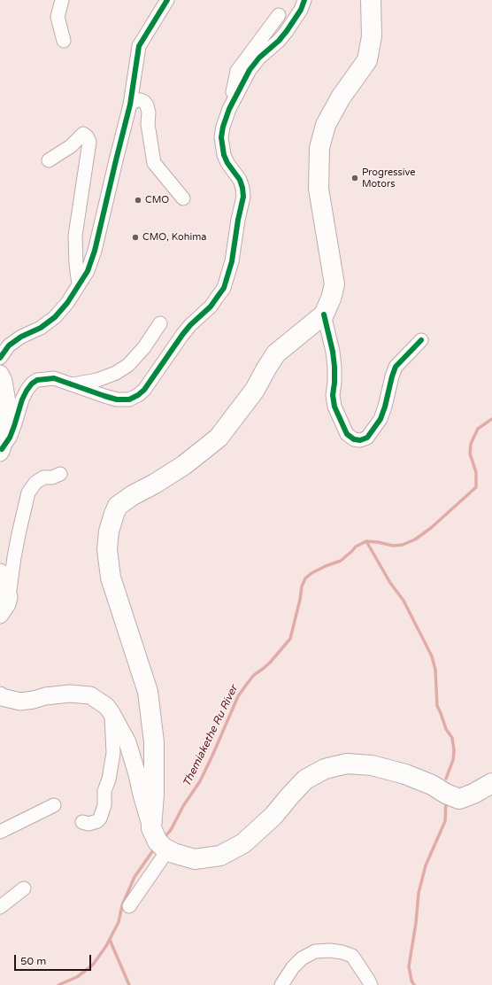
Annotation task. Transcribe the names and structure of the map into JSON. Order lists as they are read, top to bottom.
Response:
{
  "water": ["Themiakethe Ru River"],
  "places": ["Progressive Motors", "CMO", "CMO, Kohima"],
  "scale_bar": "50 m"
}
